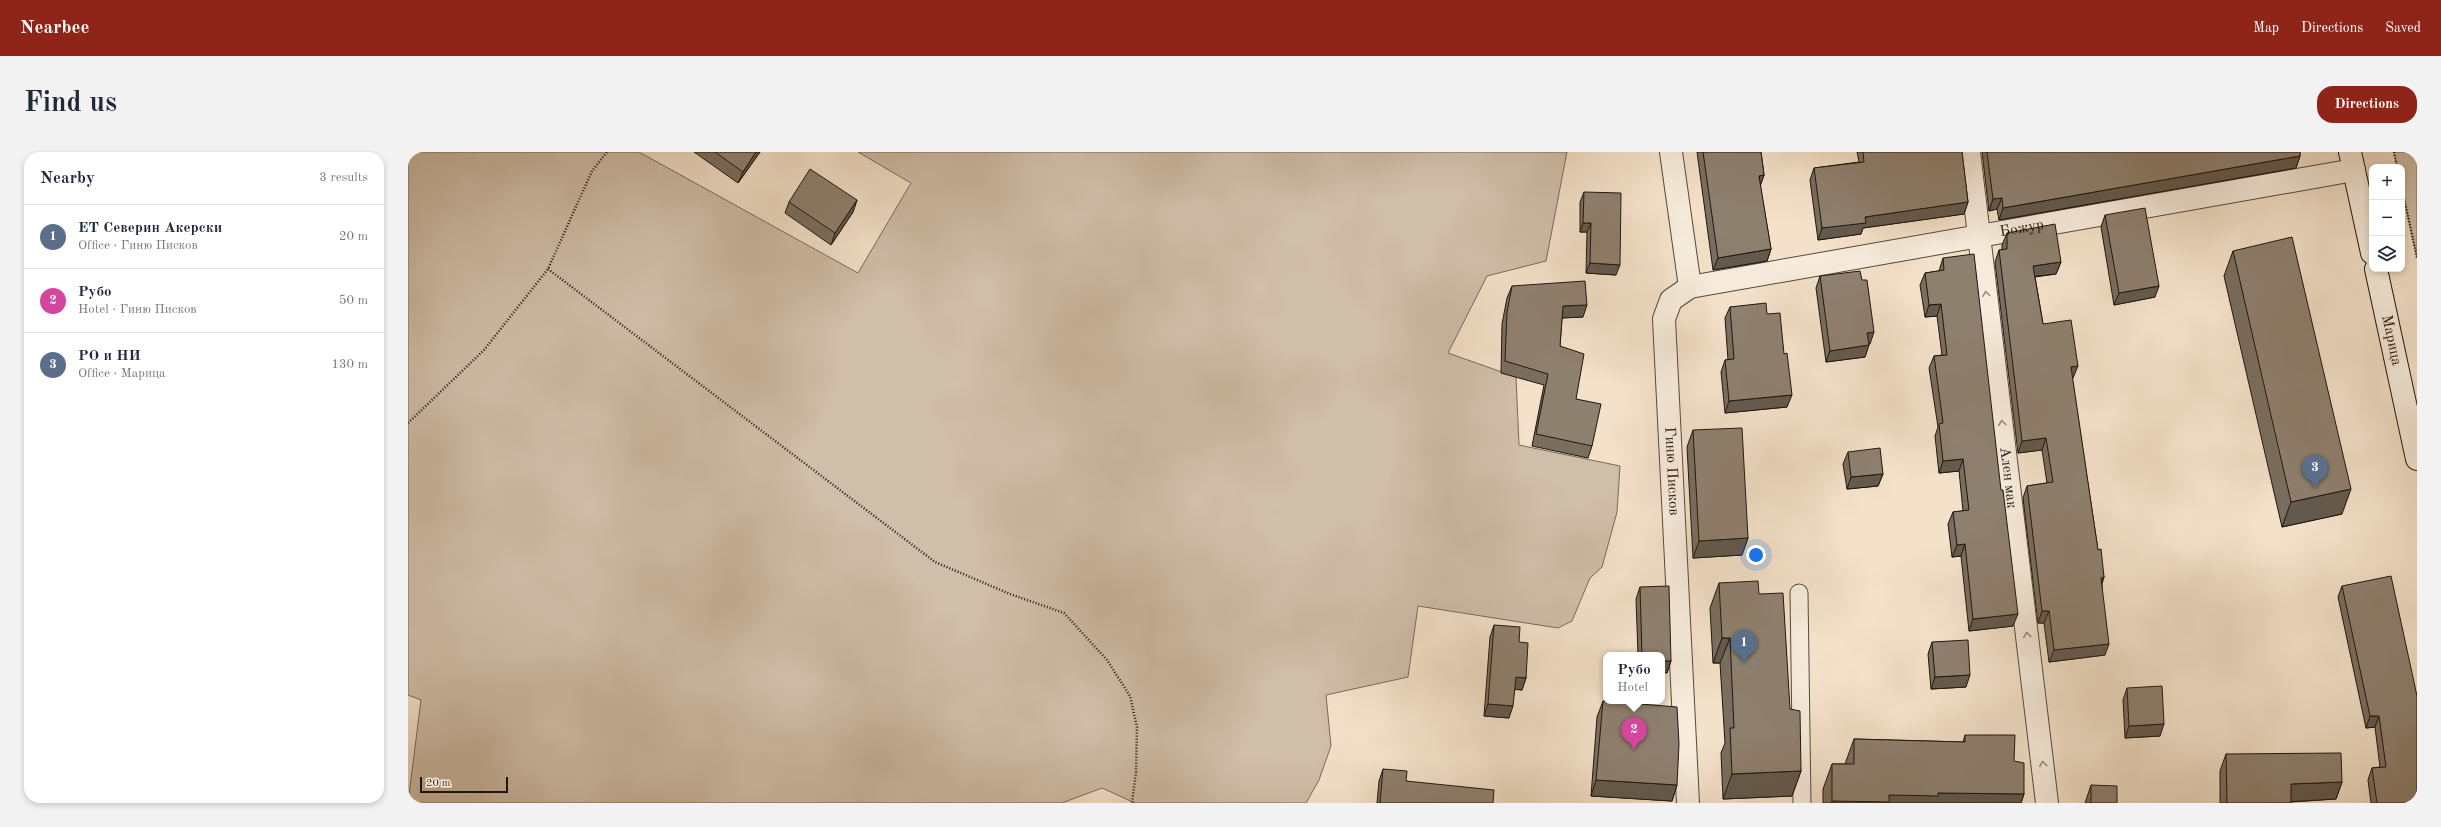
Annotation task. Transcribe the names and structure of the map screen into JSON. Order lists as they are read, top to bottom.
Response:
{
  "streets": {
    "street": [
      "Божур",
      "Марица",
      "Гиню Писков",
      "Ален мак"
    ]
  },
  "crossings": [
    ["Божур", "Гиню Писков"],
    ["Божур", "Ален мак"]
  ],
  "one_way": ["Ален мак"],
  "scale_bar": "20 m",
  "page": {
    "header": "Nearbee",
    "nav": ["Map", "Directions", "Saved"],
    "buttons": "Directions",
    "title": "Find us",
    "heading": ["Nearby", "3 results"],
    "map_buttons": ["+", "−"],
    "list": [
      {
        "mark": "1",
        "name": "ЕТ Северин Акерски",
        "note": "Office · Гиню Писков",
        "value": "20 m"
      },
      {
        "mark": "2",
        "name": "Рубо",
        "note": "Hotel · Гиню Писков",
        "value": "50 m"
      },
      {
        "mark": "3",
        "name": "РО и НИ",
        "note": "Office · Марица",
        "value": "130 m"
      }
    ],
    "pins": ["3", "1", "2"],
    "popup": ["Рубо", "Hotel"],
    "scale": "20 m"
  }
}
